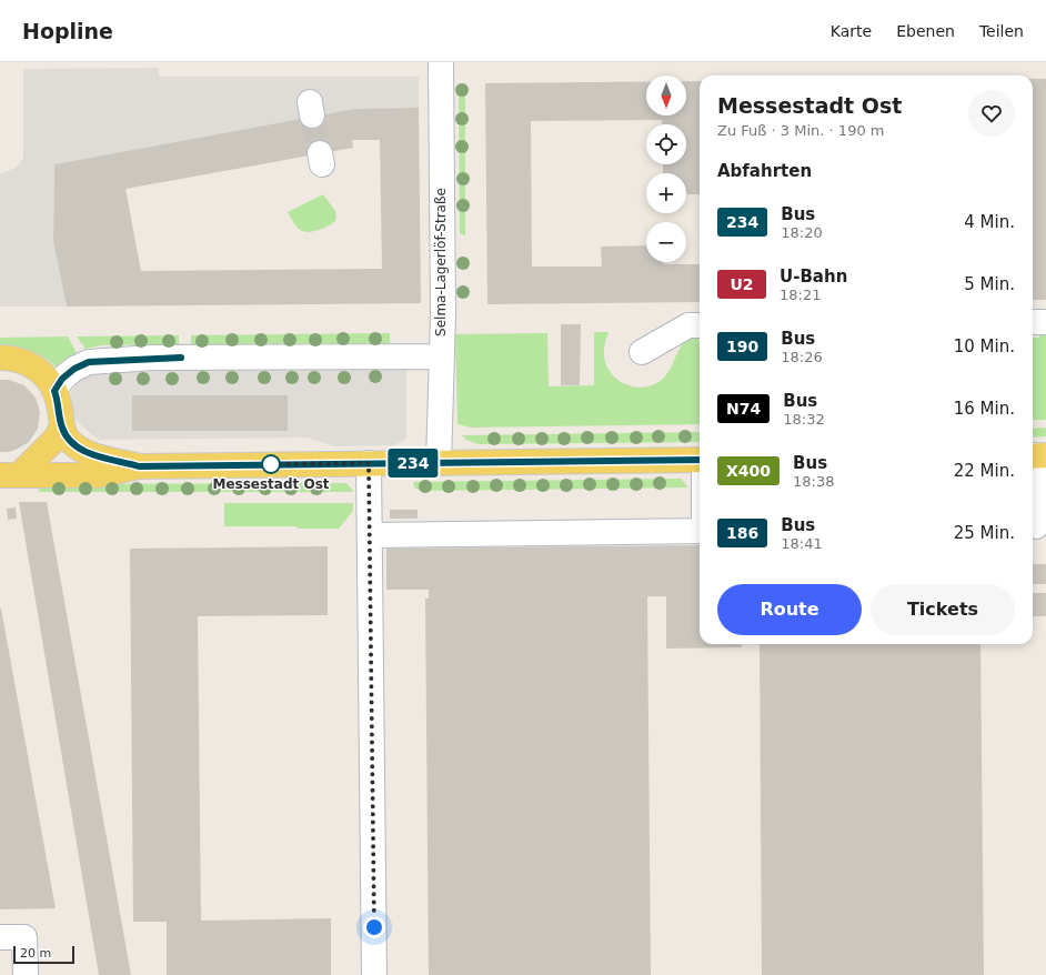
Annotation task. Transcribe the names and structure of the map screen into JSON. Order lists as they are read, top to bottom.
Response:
{
  "streets": {
    "street": ["Selma-Lagerlöf-Straße"]
  },
  "places": ["Messestadt Ost"],
  "lines": ["bus line 234"],
  "scale_bar": "20 m",
  "north": "bottom",
  "page": {
    "header": "Hopline",
    "nav": ["Karte", "Ebenen", "Teilen"],
    "on_map": "234",
    "map_buttons": ["+", "−"],
    "heading": [
      ["Messestadt Ost", "Zu Fuß · 3 Min. · 190 m"],
      "Abfahrten"
    ],
    "list": [
      {
        "mark": "234",
        "name": "Bus",
        "note": "18:20",
        "value": "4 Min."
      },
      {
        "mark": "U2",
        "name": "U-Bahn",
        "note": "18:21",
        "value": "5 Min."
      },
      {
        "mark": "190",
        "name": "Bus",
        "note": "18:26",
        "value": "10 Min."
      },
      {
        "mark": "N74",
        "name": "Bus",
        "note": "18:32",
        "value": "16 Min."
      },
      {
        "mark": "X400",
        "name": "Bus",
        "note": "18:38",
        "value": "22 Min."
      },
      {
        "mark": "186",
        "name": "Bus",
        "note": "18:41",
        "value": "25 Min."
      }
    ],
    "buttons": ["Route", "Tickets"],
    "scale": "20 m"
  }
}
